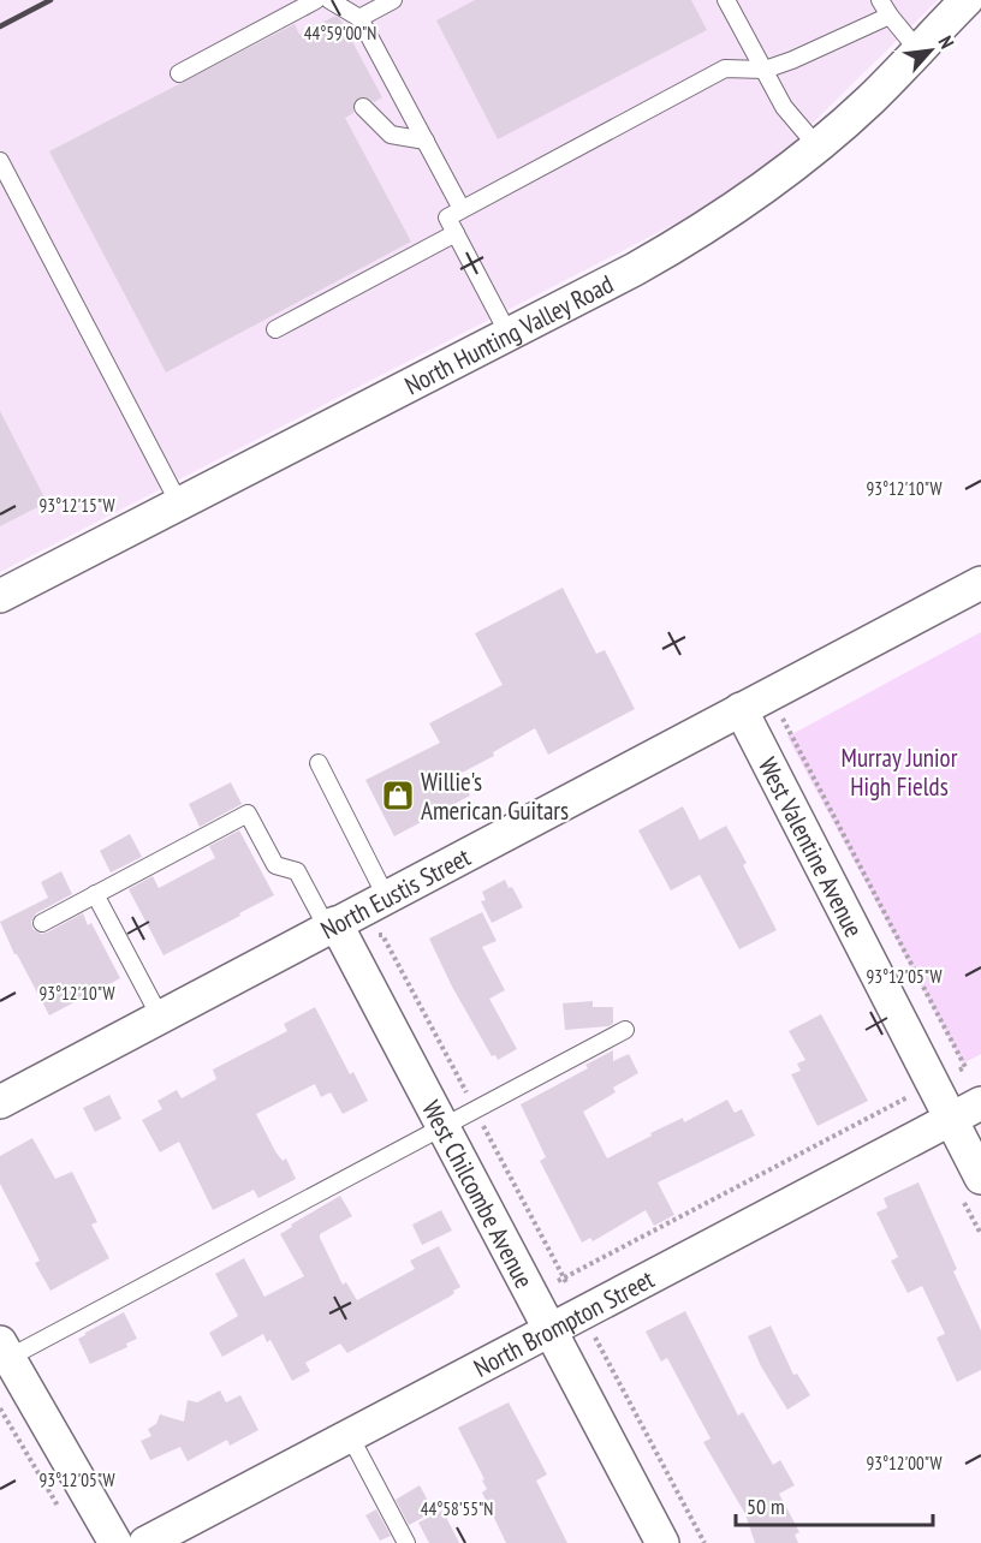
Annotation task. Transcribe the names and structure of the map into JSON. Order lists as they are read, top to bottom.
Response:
{
  "streets": {
    "street": [
      "North Hunting Valley Road",
      "West Valentine Avenue",
      "North Eustis Street",
      "West Chilcombe Avenue",
      "North Brompton Street"
    ]
  },
  "crossings": [
    ["West Valentine Avenue", "North Eustis Street"],
    ["West Valentine Avenue", "North Brompton Street"],
    ["North Eustis Street", "West Chilcombe Avenue"],
    ["West Chilcombe Avenue", "North Brompton Street"]
  ],
  "parks": ["Murray Junior High Fields"],
  "places": {
    "shop": ["Willie's American Guitars"]
  },
  "scale_bar": "50 m",
  "north": "top right",
  "coordinates": [
    "44°59'00\"N",
    "93°12'10\"W",
    "93°12'15\"W",
    "93°12'05\"W",
    "93°12'00\"W",
    "44°58'55\"N"
  ]
}
